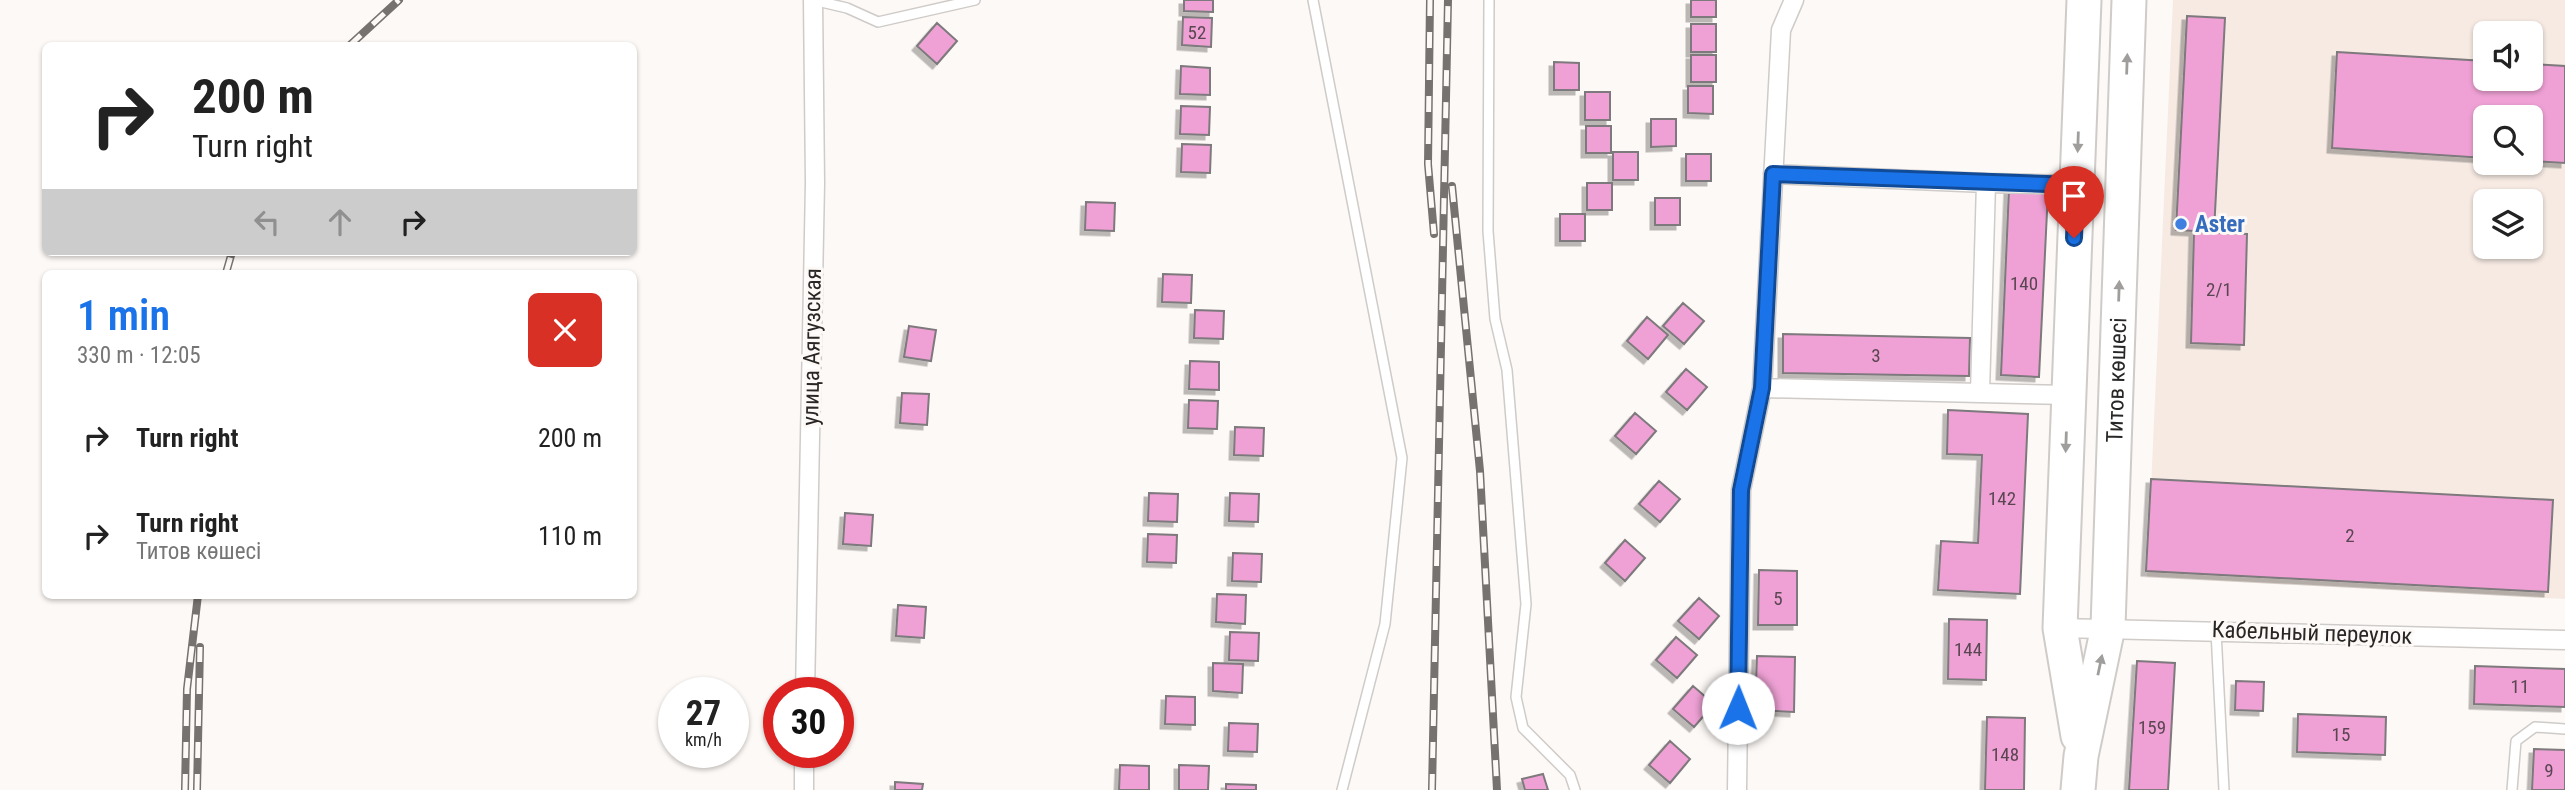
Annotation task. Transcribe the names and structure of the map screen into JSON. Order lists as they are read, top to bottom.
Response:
{
  "streets": {
    "highway": ["Титов көшесі"],
    "street": ["улица Аягузская", "Кабельный переулок"]
  },
  "crossings": [
    ["Титов көшесі", "Кабельный переулок"]
  ],
  "places": ["Aster"],
  "house_numbers": [
    "52",
    "140",
    "2/1",
    "3",
    "142",
    "2",
    "5",
    "144",
    "11",
    "159",
    "15",
    "148",
    "9"
  ],
  "page": {
    "turn": ["200 m", "Turn right"],
    "heading": ["1 min", "330 m · 12:05"],
    "list": [
      {
        "name": "Turn right",
        "value": "200 m"
      },
      {
        "name": "Turn right",
        "note": "Титов көшесі",
        "value": "110 m"
      }
    ],
    "speed": "27 km/h",
    "limit": "30"
  }
}
